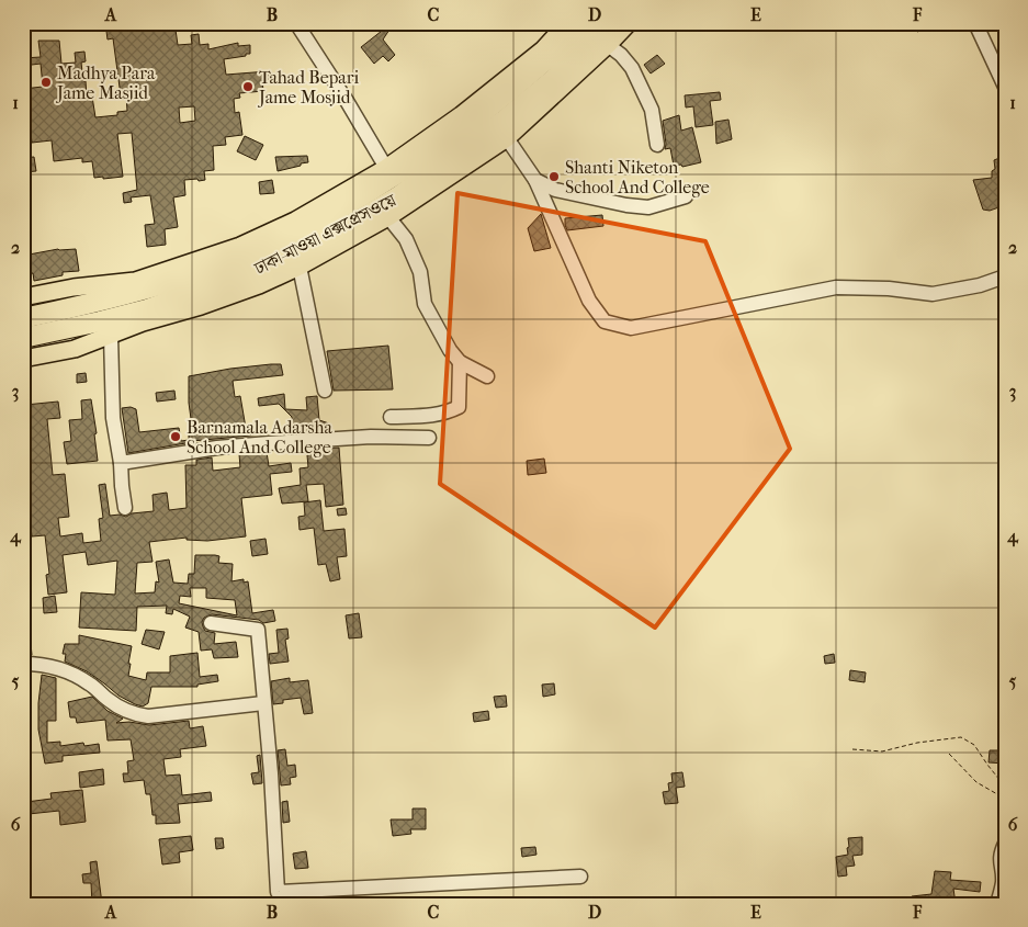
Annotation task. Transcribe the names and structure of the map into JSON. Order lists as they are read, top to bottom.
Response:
{
  "streets": {
    "highway": ["ঢাকা-মাওয়া এক্সপ্রেসওয়ে"]
  },
  "places": [
    "Madhya Para Jame Masjid",
    "Tahad Bepari Jame Mosjid",
    "Shanti Niketon School And College",
    "Barnamala Adarsha School And College"
  ],
  "grid": {
    "columns": [
      "A",
      "B",
      "C",
      "D",
      "E",
      "F"
    ],
    "rows": [
      "1",
      "2",
      "3",
      "4",
      "5",
      "6"
    ]
  }
}
